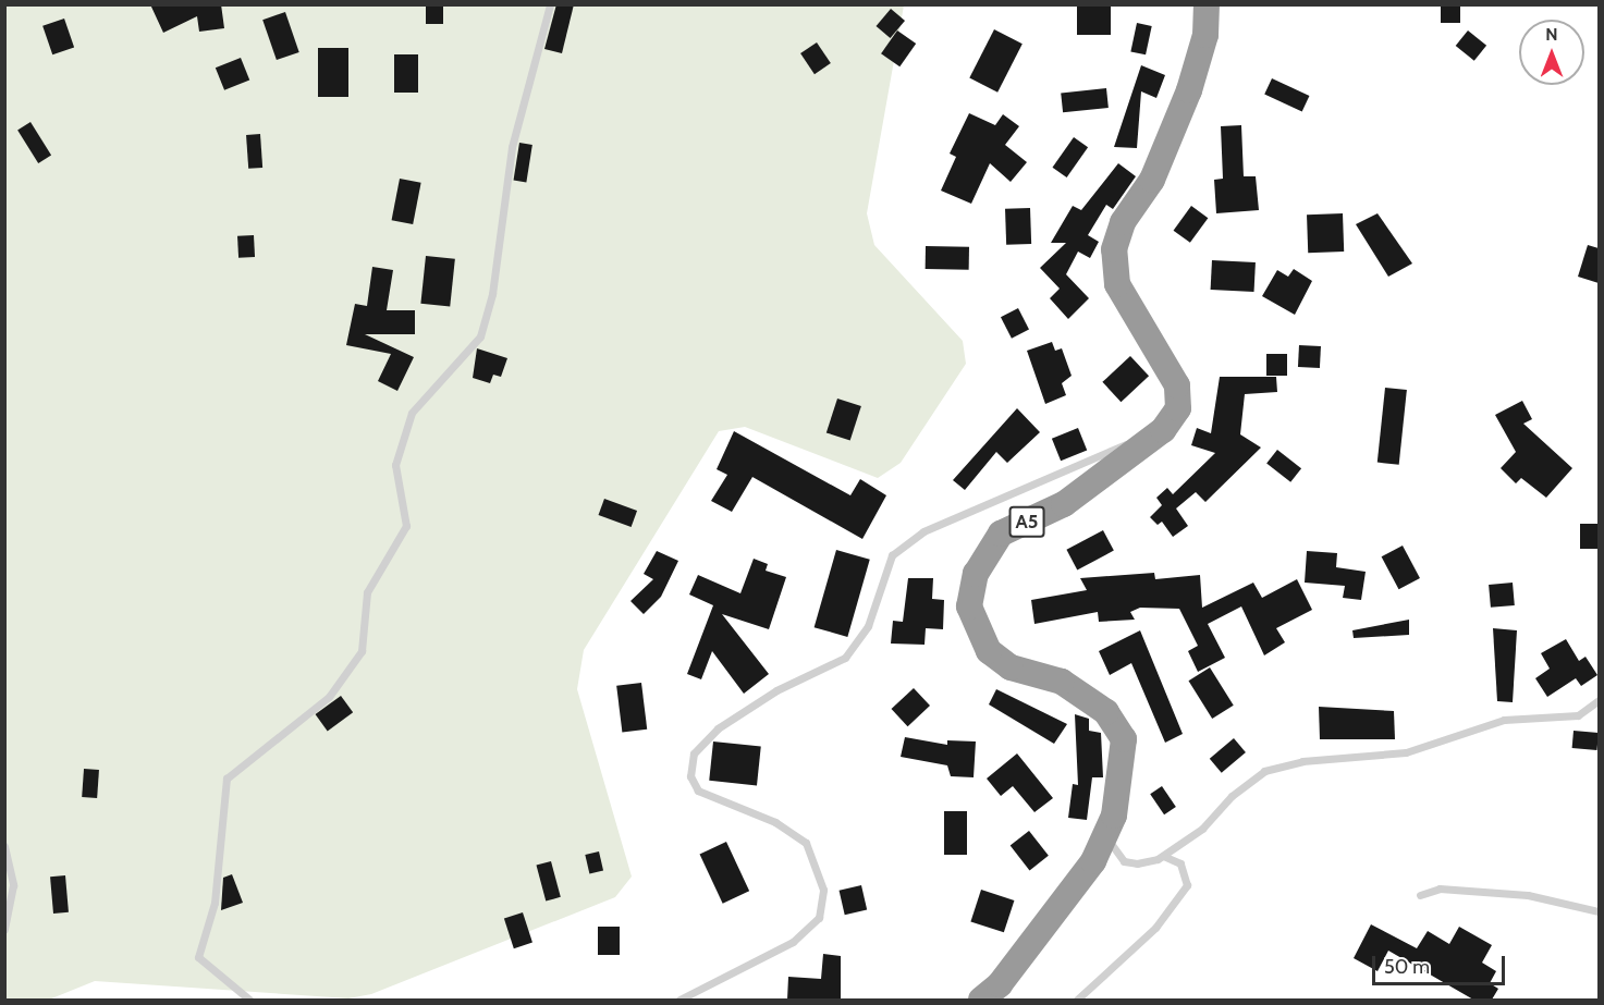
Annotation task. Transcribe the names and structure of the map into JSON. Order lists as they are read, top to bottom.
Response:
{
  "streets": {
    "highway": ["A5"]
  },
  "scale_bar": "50 m",
  "north": "top"
}
